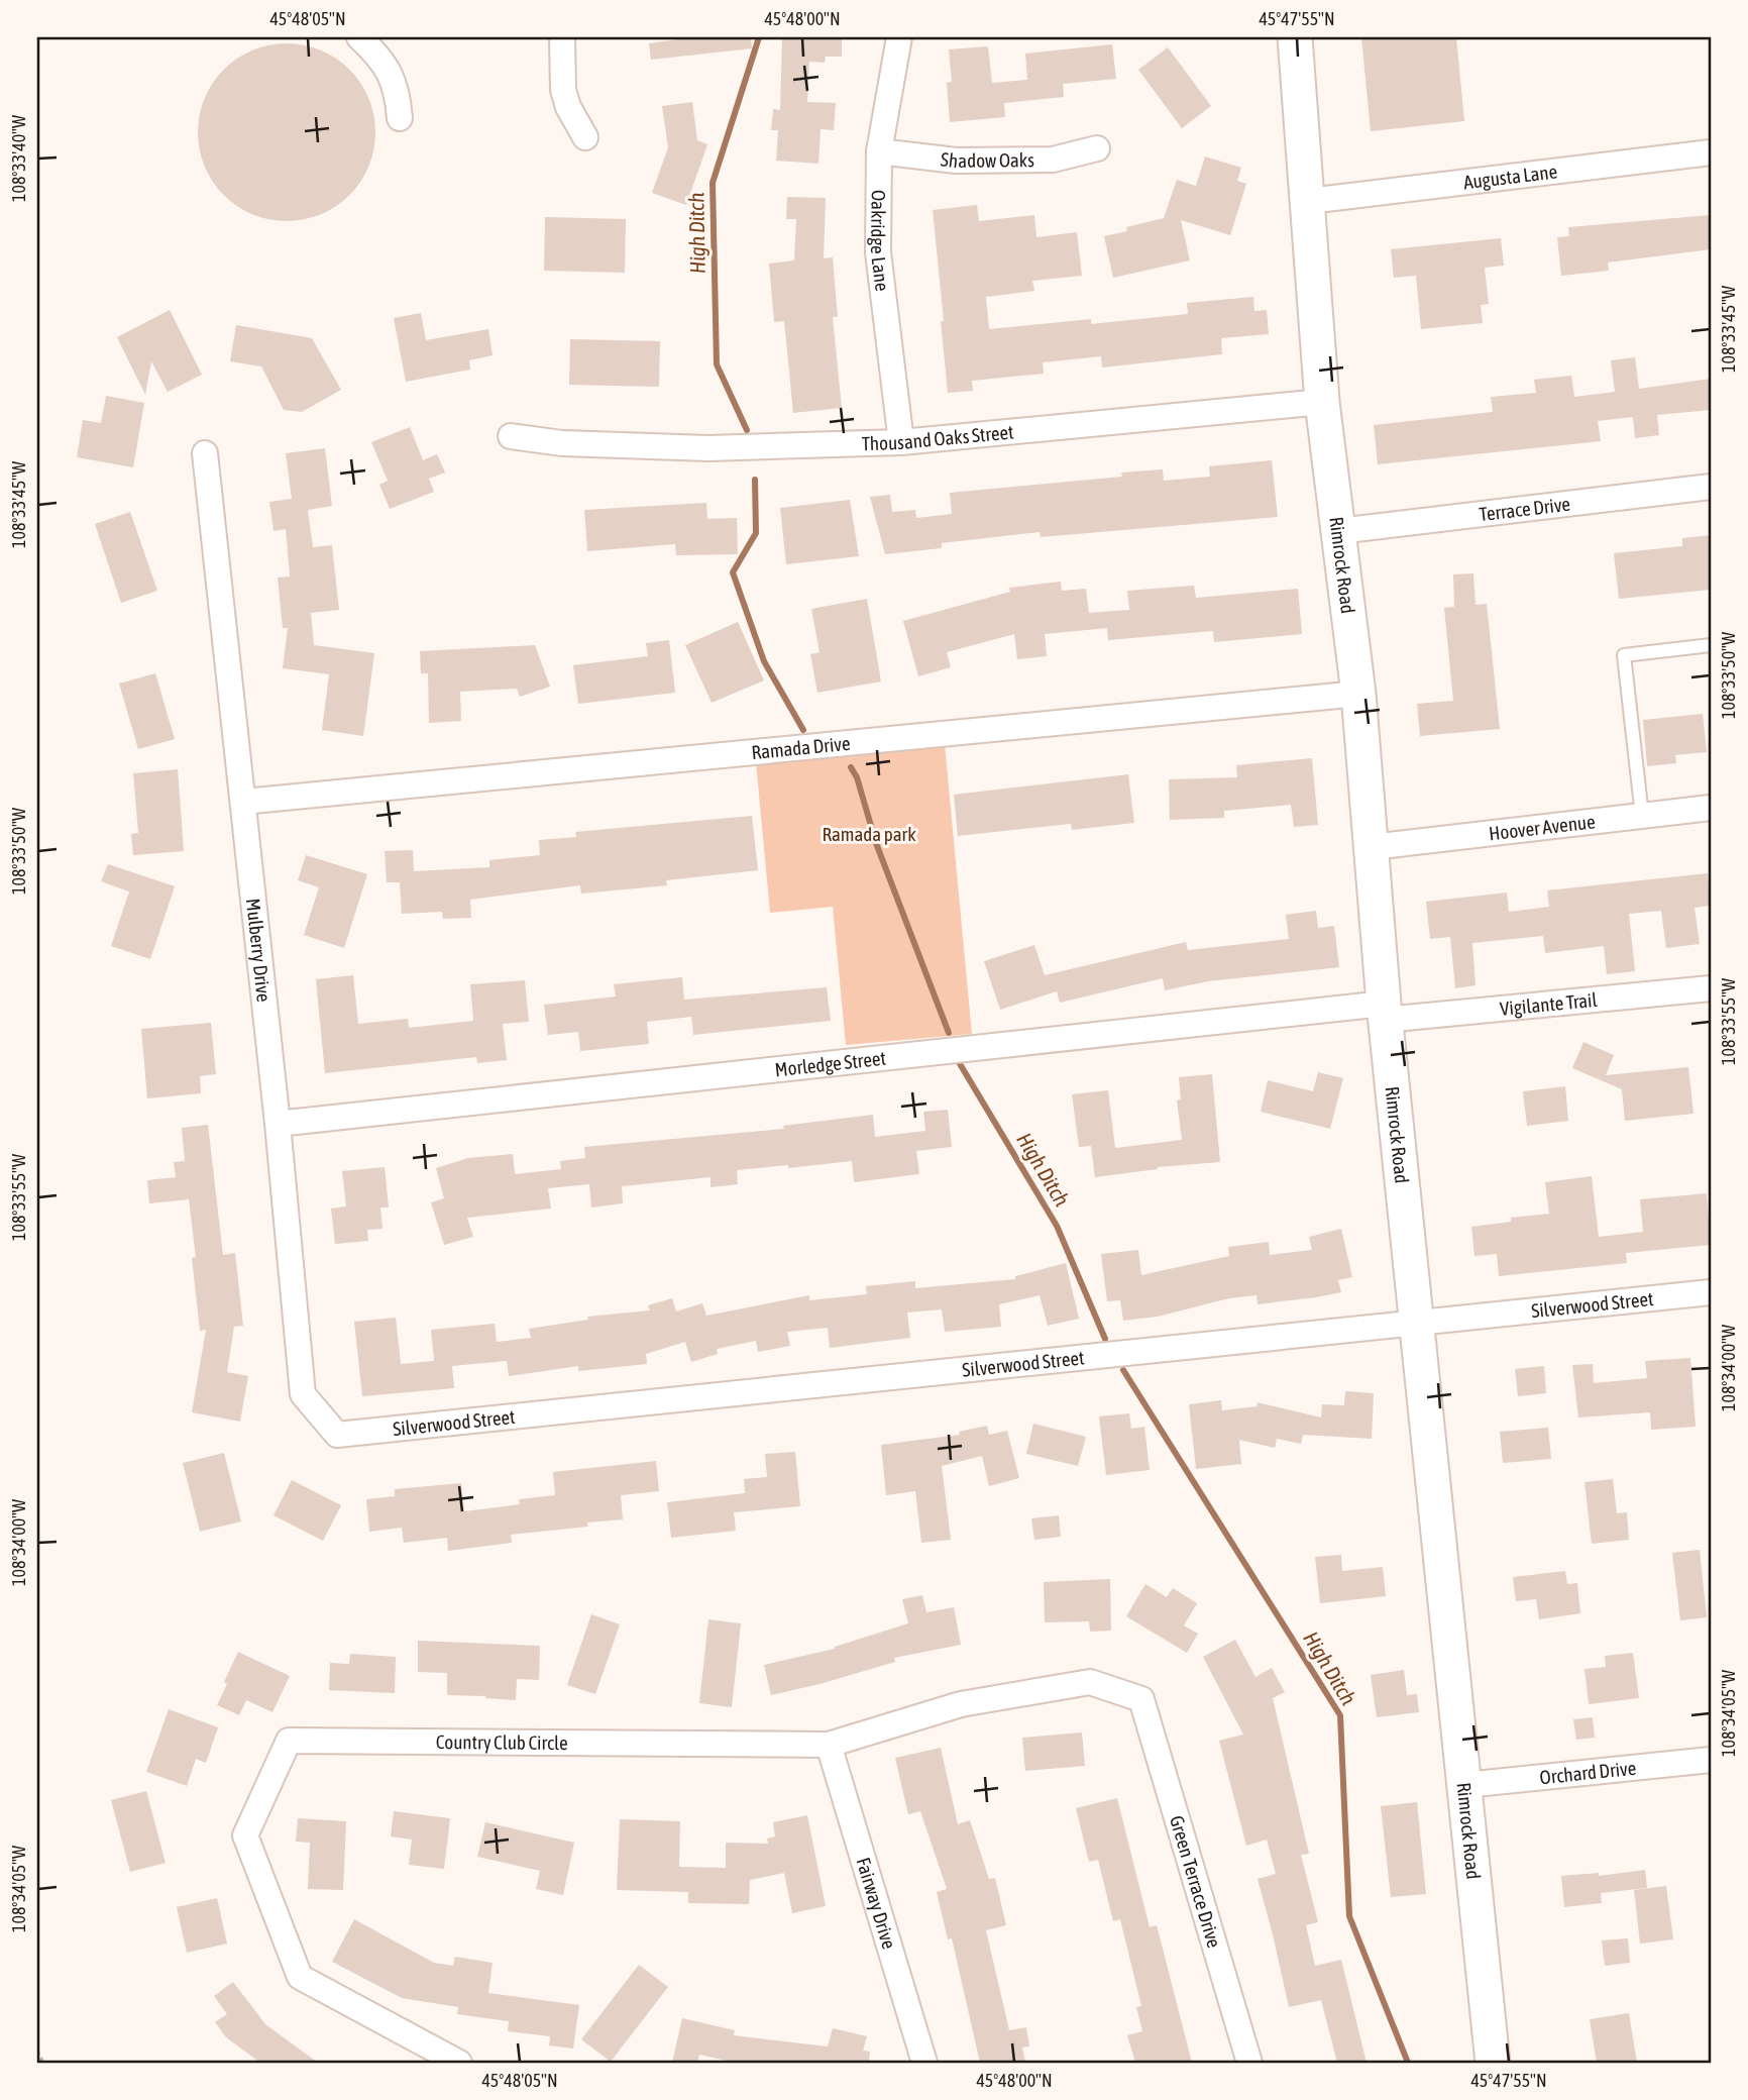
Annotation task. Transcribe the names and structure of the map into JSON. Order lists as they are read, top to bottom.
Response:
{
  "streets": {
    "main road": ["Rimrock Road"],
    "street": [
      "Shadow Oaks",
      "Augusta Lane",
      "Oakridge Lane",
      "Thousand Oaks Street",
      "Terrace Drive",
      "Ramada Drive",
      "Hoover Avenue",
      "Mulberry Drive",
      "Vigilante Trail",
      "Morledge Street",
      "Silverwood Street",
      "Country Club Circle",
      "Orchard Drive",
      "Green Terrace Drive",
      "Fairway Drive"
    ]
  },
  "crossings": [
    ["Shadow Oaks", "Oakridge Lane"],
    ["Augusta Lane", "Rimrock Road"],
    ["Oakridge Lane", "Thousand Oaks Street"],
    ["Thousand Oaks Street", "Rimrock Road"],
    ["Terrace Drive", "Rimrock Road"],
    ["Rimrock Road", "Ramada Drive"],
    ["Rimrock Road", "Hoover Avenue"],
    ["Rimrock Road", "Vigilante Trail"],
    ["Rimrock Road", "Morledge Street"],
    ["Rimrock Road", "Silverwood Street"],
    ["Rimrock Road", "Orchard Drive"],
    ["Ramada Drive", "Mulberry Drive"],
    ["Mulberry Drive", "Morledge Street"],
    ["Mulberry Drive", "Silverwood Street"],
    ["Vigilante Trail", "Morledge Street"],
    ["Country Club Circle", "Green Terrace Drive"],
    ["Country Club Circle", "Fairway Drive"]
  ],
  "water": ["High Ditch"],
  "parks": ["Ramada park"],
  "coordinates": [
    "45°48'05\"N",
    "45°48'00\"N",
    "45°47'55\"N",
    "108°33'40\"W",
    "108°33'45\"W",
    "108°33'50\"W",
    "108°33'55\"W",
    "108°34'00\"W",
    "108°34'05\"W"
  ]
}
